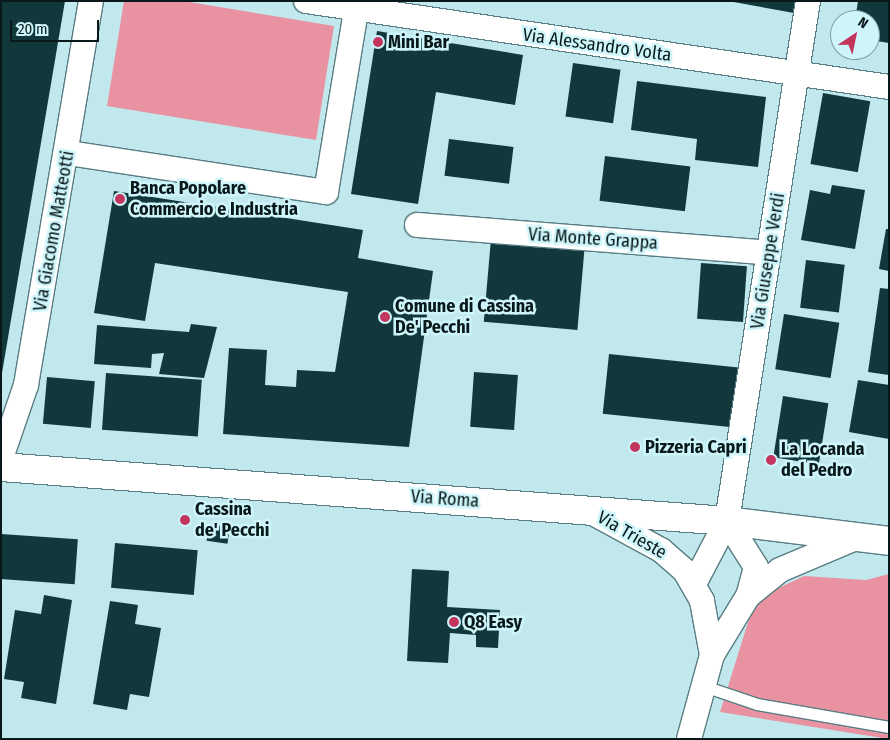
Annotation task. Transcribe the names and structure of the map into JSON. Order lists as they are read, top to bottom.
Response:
{
  "streets": {
    "main road": ["Via Roma"],
    "street": [
      "Via Alessandro Volta",
      "Via Giacomo Matteotti",
      "Via Monte Grappa",
      "Via Giuseppe Verdi",
      "Via Trieste"
    ]
  },
  "crossings": [
    ["Via Alessandro Volta", "Via Giuseppe Verdi"],
    ["Via Monte Grappa", "Via Giuseppe Verdi"],
    ["Via Giuseppe Verdi", "Via Roma"],
    ["Via Giuseppe Verdi", "Via Trieste"],
    ["Via Roma", "Via Trieste"]
  ],
  "places": [
    "Mini Bar",
    "Banca Popolare Commercio e Industria",
    "Comune di Cassina De' Pecchi",
    "Pizzeria Capri",
    "La Locanda del Pedro",
    "Cassina de' Pecchi",
    "Q8 Easy"
  ],
  "scale_bar": "20 m",
  "north": "top right"
}
